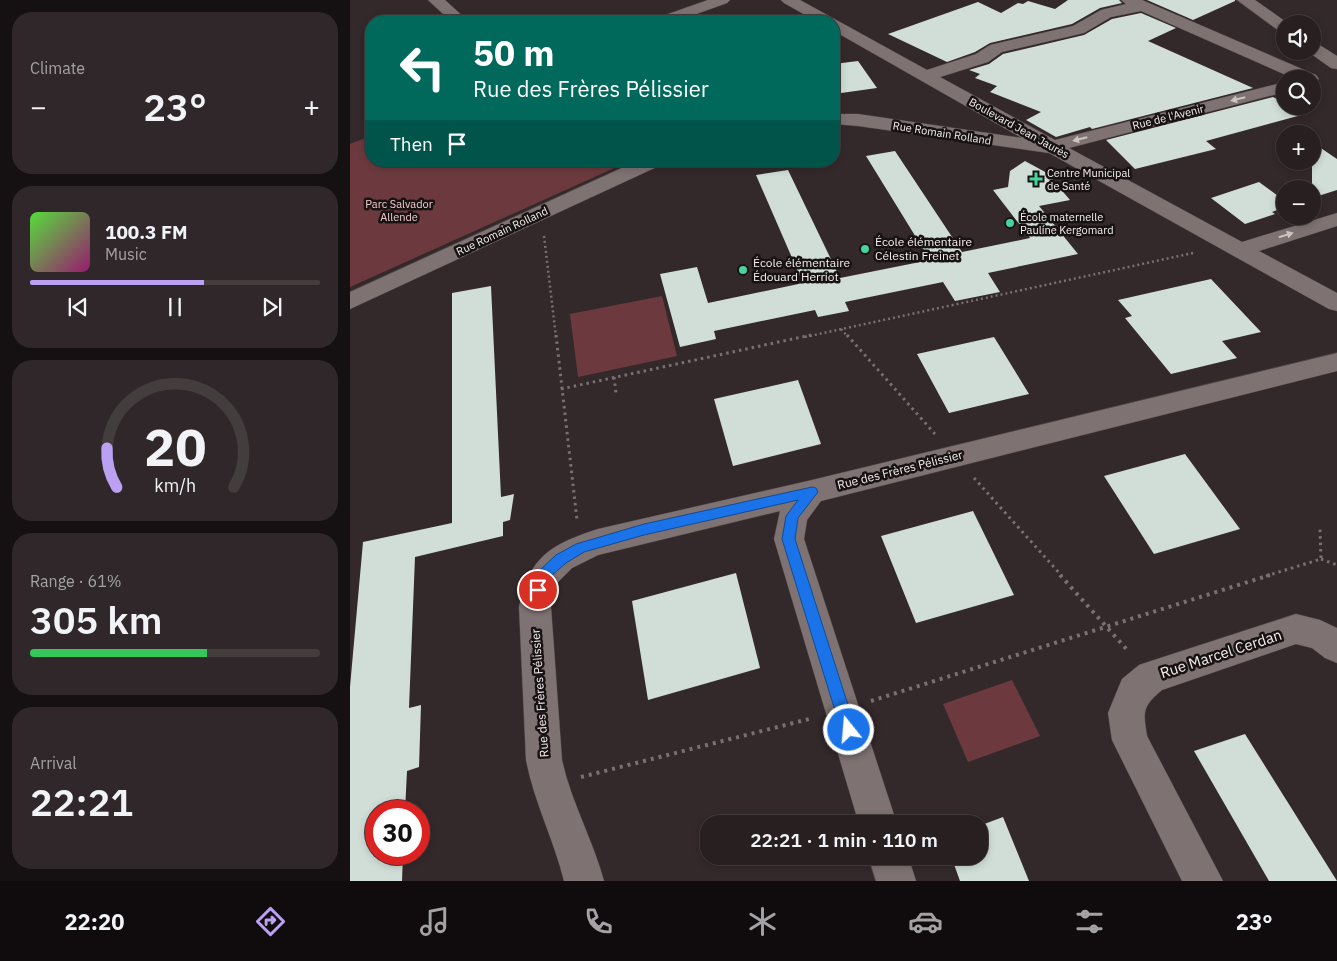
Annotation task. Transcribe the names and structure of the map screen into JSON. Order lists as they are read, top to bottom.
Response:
{
  "streets": {
    "street": [
      "Rue de l'Avenir",
      "Boulevard Jean Jaurès",
      "Rue Romain Rolland",
      "Rue des Frères Pélissier",
      "Rue Marcel Cerdan"
    ]
  },
  "crossings": [
    ["Rue de l'Avenir", "Boulevard Jean Jaurès"],
    ["Rue de l'Avenir", "Rue Romain Rolland"],
    ["Boulevard Jean Jaurès", "Rue Romain Rolland"]
  ],
  "parks": ["Parc Salvador Allende"],
  "places": {
    "health": ["Centre Municipal de Santé"],
    "other": ["École maternelle Pauline Kergomard", "École élémentaire Célestin Freinet", "École élémentaire Édouard Herriot"]
  },
  "page": {
    "tile": [
      "Climate",
      ["Range · 61%", "305 km"],
      ["Arrival", "22:21"]
    ],
    "map_buttons": ["+", "−"],
    "turn": ["50 m", "Rue des Frères Pélissier"],
    "heat": ["−", "23°", "+"],
    "then": "Then",
    "song": ["100.3 FM", "Music"],
    "limit": "30",
    "trip": "22:21 · 1 min · 110 m",
    "tabs": ["22:20", "23°"],
    "gauge": ["20", "km/h"]
  }
}
